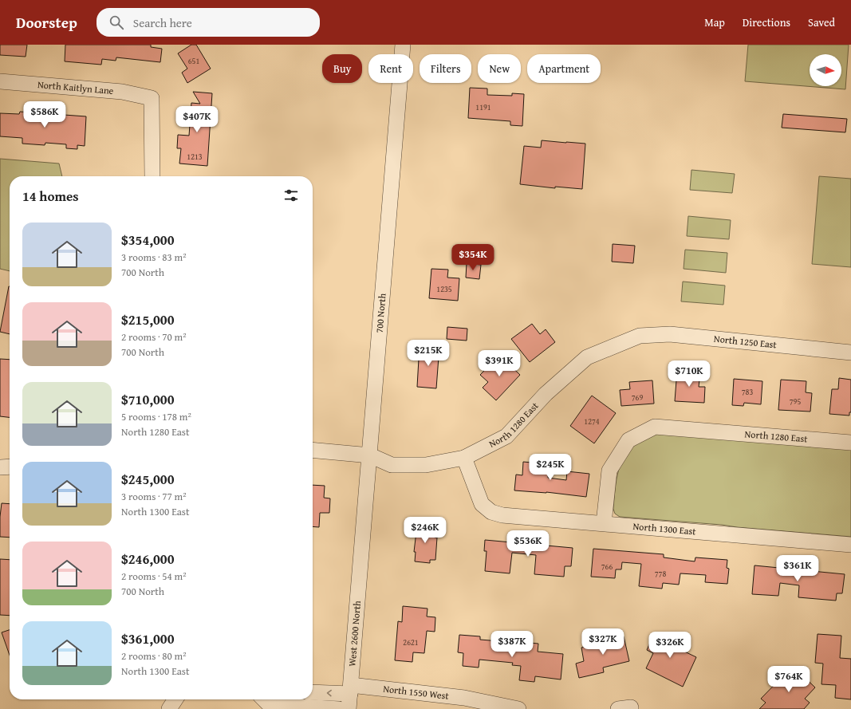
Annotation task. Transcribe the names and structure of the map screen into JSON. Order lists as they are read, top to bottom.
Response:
{
  "streets": {
    "street": [
      "North Kaitlyn Lane",
      "700 North",
      "North 1250 East",
      "North 1280 East",
      "North 1300 East",
      "West 2600 North",
      "North 1550 West"
    ]
  },
  "crossings": [
    ["700 North", "North 1280 East"],
    ["700 North", "West 2600 North"],
    ["North 1250 East", "North 1280 East"],
    ["North 1280 East", "North 1300 East"],
    ["West 2600 North", "North 1550 West"]
  ],
  "house_numbers": [
    "651",
    "1191",
    "1213",
    "1235",
    "783",
    "769",
    "795",
    "1274",
    "766",
    "778",
    "2621"
  ],
  "north": "right",
  "page": {
    "header": "Doorstep",
    "search": "Search here",
    "nav": ["Map", "Directions", "Saved"],
    "chip": [
      "Buy",
      "Rent",
      "Filters",
      "New",
      "Apartment"
    ],
    "price": [
      "$586K",
      "$407K",
      "$354K",
      "$215K",
      "$391K",
      "$710K",
      "$245K",
      "$246K",
      "$536K",
      "$361K",
      "$327K",
      "$387K",
      "$326K",
      "$764K"
    ],
    "heading": "14 homes",
    "list": [
      {
        "name": "$354,000",
        "note": "3 rooms · 83 m² · 700 North"
      },
      {
        "name": "$215,000",
        "note": "2 rooms · 70 m² · 700 North"
      },
      {
        "name": "$710,000",
        "note": "5 rooms · 178 m² · North 1280 East"
      },
      {
        "name": "$245,000",
        "note": "3 rooms · 77 m² · North 1300 East"
      },
      {
        "name": "$246,000",
        "note": "2 rooms · 54 m² · 700 North"
      },
      {
        "name": "$361,000",
        "note": "2 rooms · 80 m² · North 1300 East"
      }
    ]
  }
}
